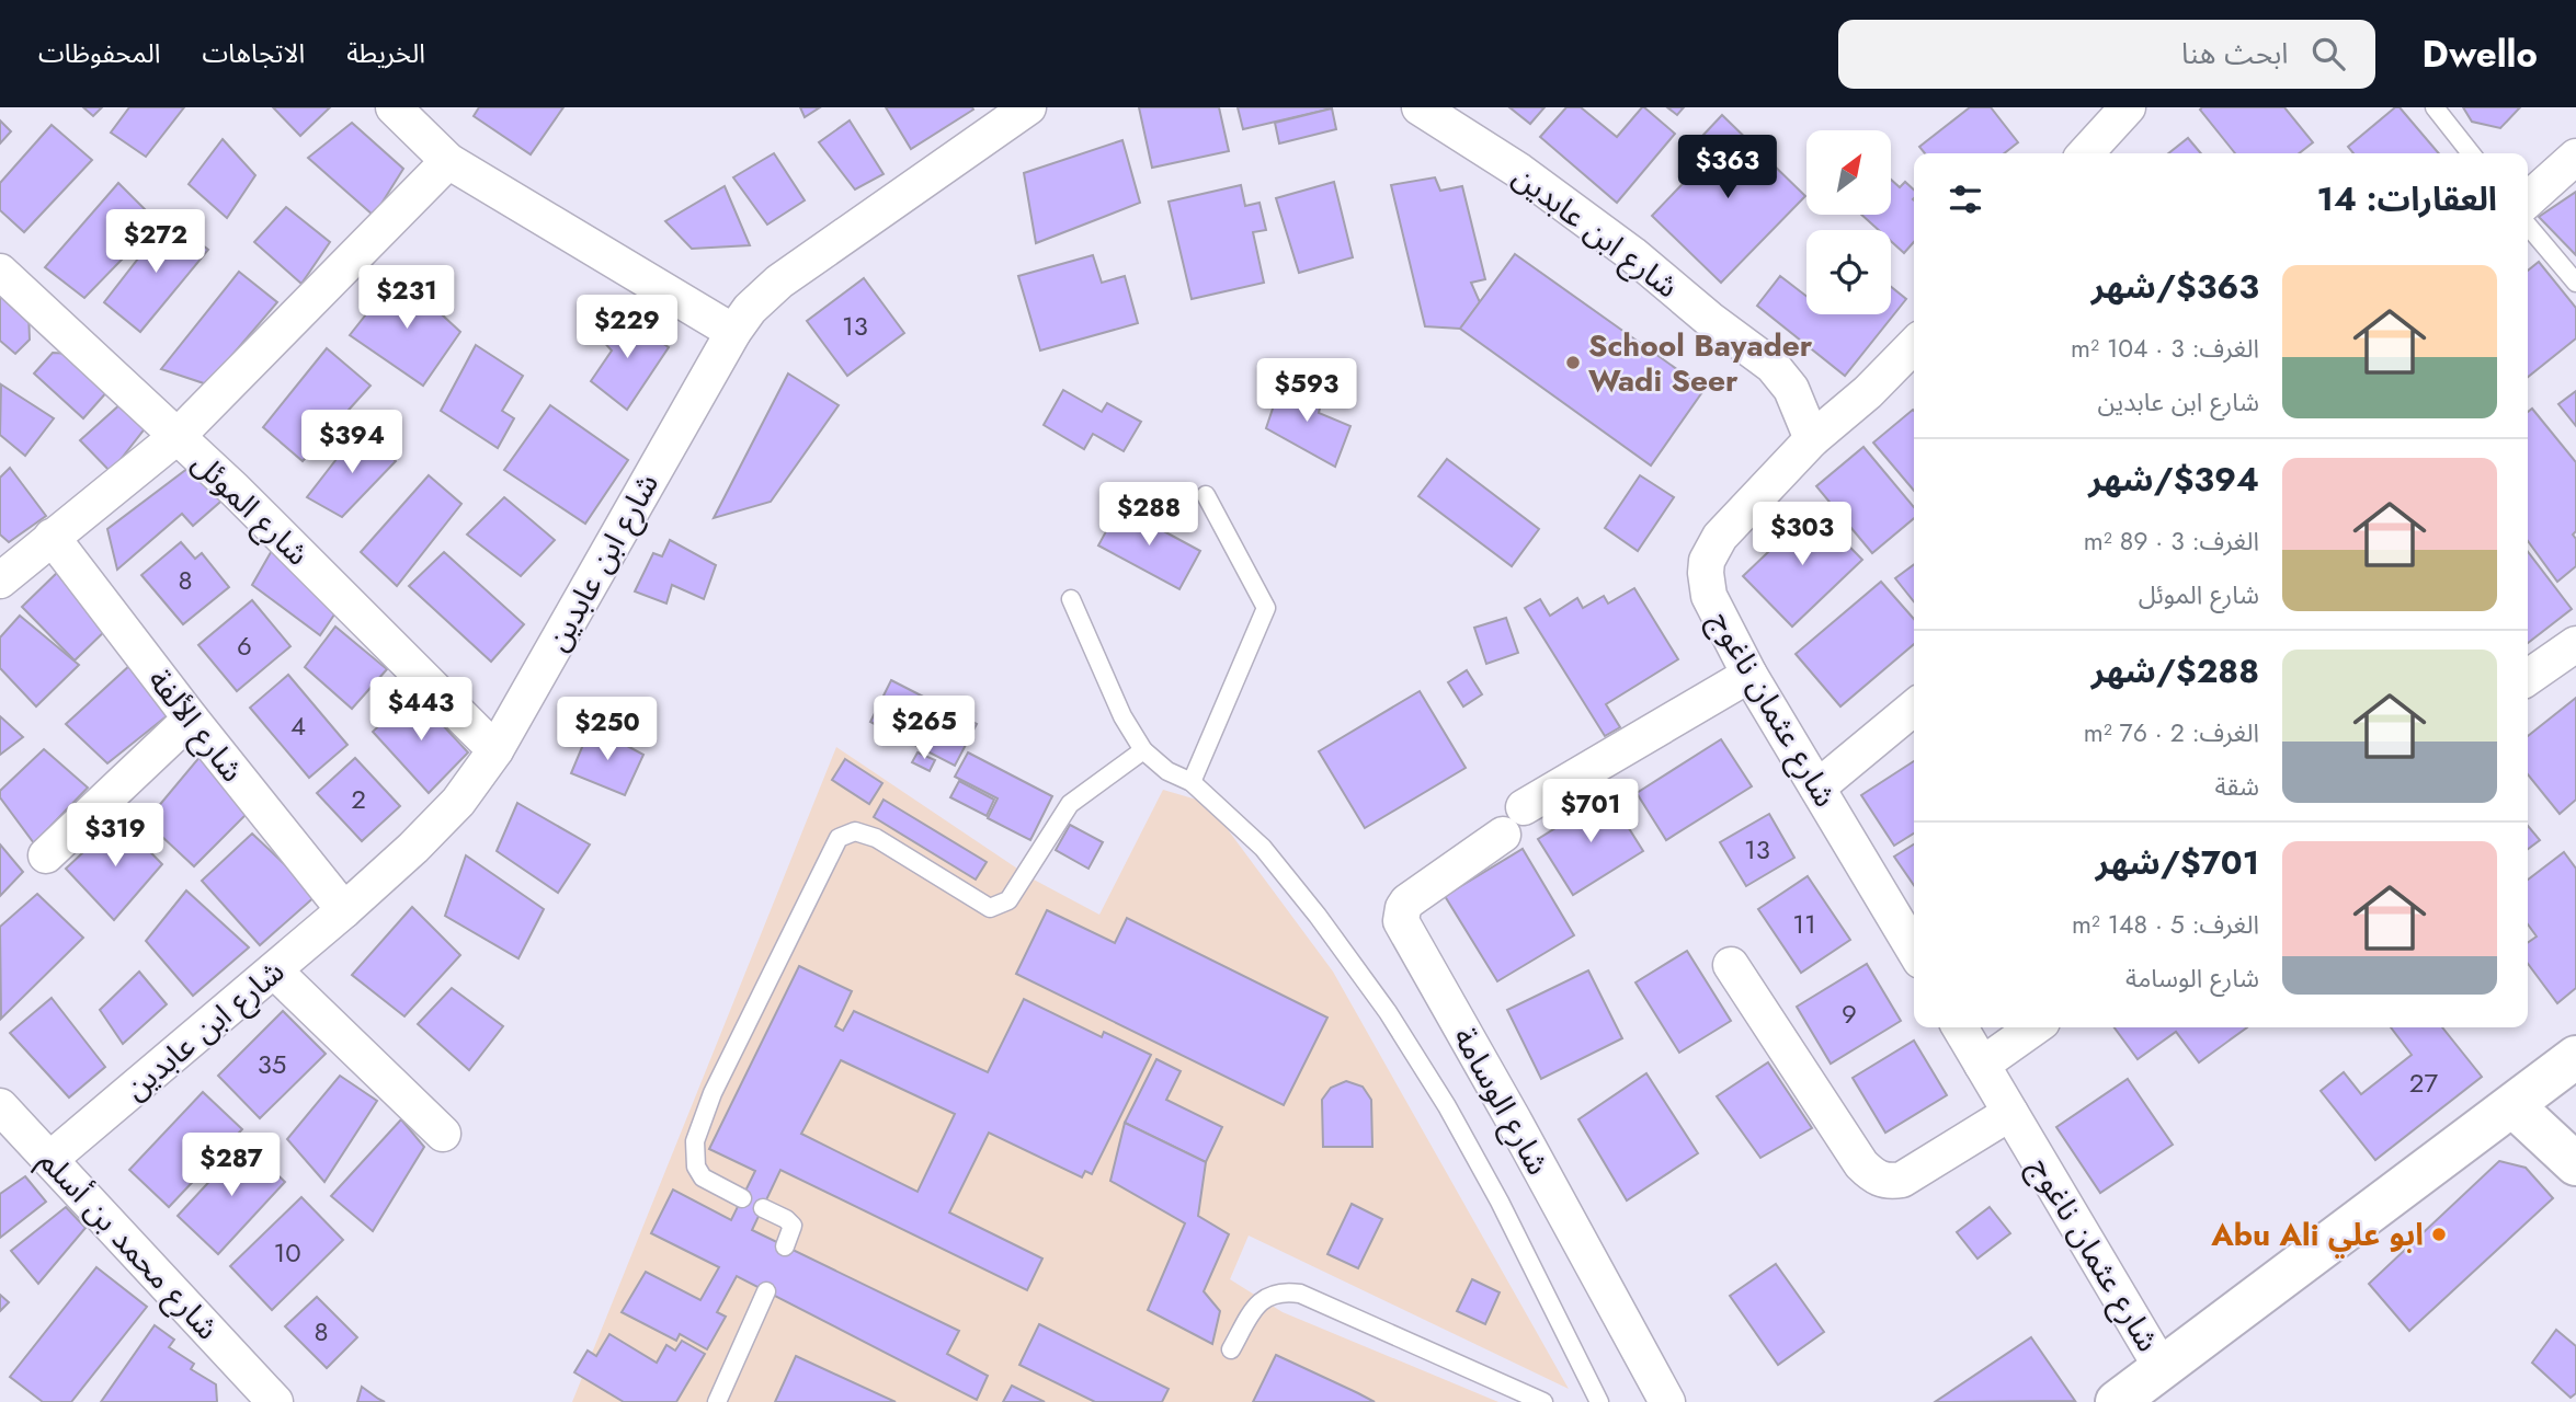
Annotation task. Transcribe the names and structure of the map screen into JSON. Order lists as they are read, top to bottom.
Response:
{
  "streets": {
    "street": [
      "شارع ابن عابدين",
      "شارع الموئل",
      "شارع عثمان ناغوج",
      "شارع الألفة",
      "شارع الوسامة",
      "شارع محمد بن أسلم"
    ]
  },
  "crossings": [
    ["شارع ابن عابدين", "شارع الموئل"],
    ["شارع ابن عابدين", "شارع عثمان ناغوج"],
    ["شارع ابن عابدين", "شارع الألفة"],
    ["شارع ابن عابدين", "شارع محمد بن أسلم"]
  ],
  "places": ["School Bayader Wadi Seer", "Abu Ali ابو علي"],
  "house_numbers": [
    "13",
    "8",
    "6",
    "4",
    "2",
    "13",
    "11",
    "9",
    "35",
    "27",
    "10",
    "8"
  ],
  "north": "top right",
  "page": {
    "header": "Dwello",
    "search": "ابحث هنا",
    "nav": ["الخريطة", "الاتجاهات", "المحفوظات"],
    "price": [
      "$363",
      "$272",
      "$231",
      "$229",
      "$593",
      "$394",
      "$288",
      "$303",
      "$443",
      "$265",
      "$250",
      "$701",
      "$319",
      "$287"
    ],
    "heading": "العقارات: 14",
    "list": [
      {
        "name": "$363/شهر",
        "note": "الغرف: 3 · 104 m² · شارع ابن عابدين"
      },
      {
        "name": "$394/شهر",
        "note": "الغرف: 3 · 89 m² · شارع الموئل"
      },
      {
        "name": "$288/شهر",
        "note": "الغرف: 2 · 76 m² · شقة"
      },
      {
        "name": "$701/شهر",
        "note": "الغرف: 5 · 148 m² · شارع الوسامة"
      }
    ]
  }
}
